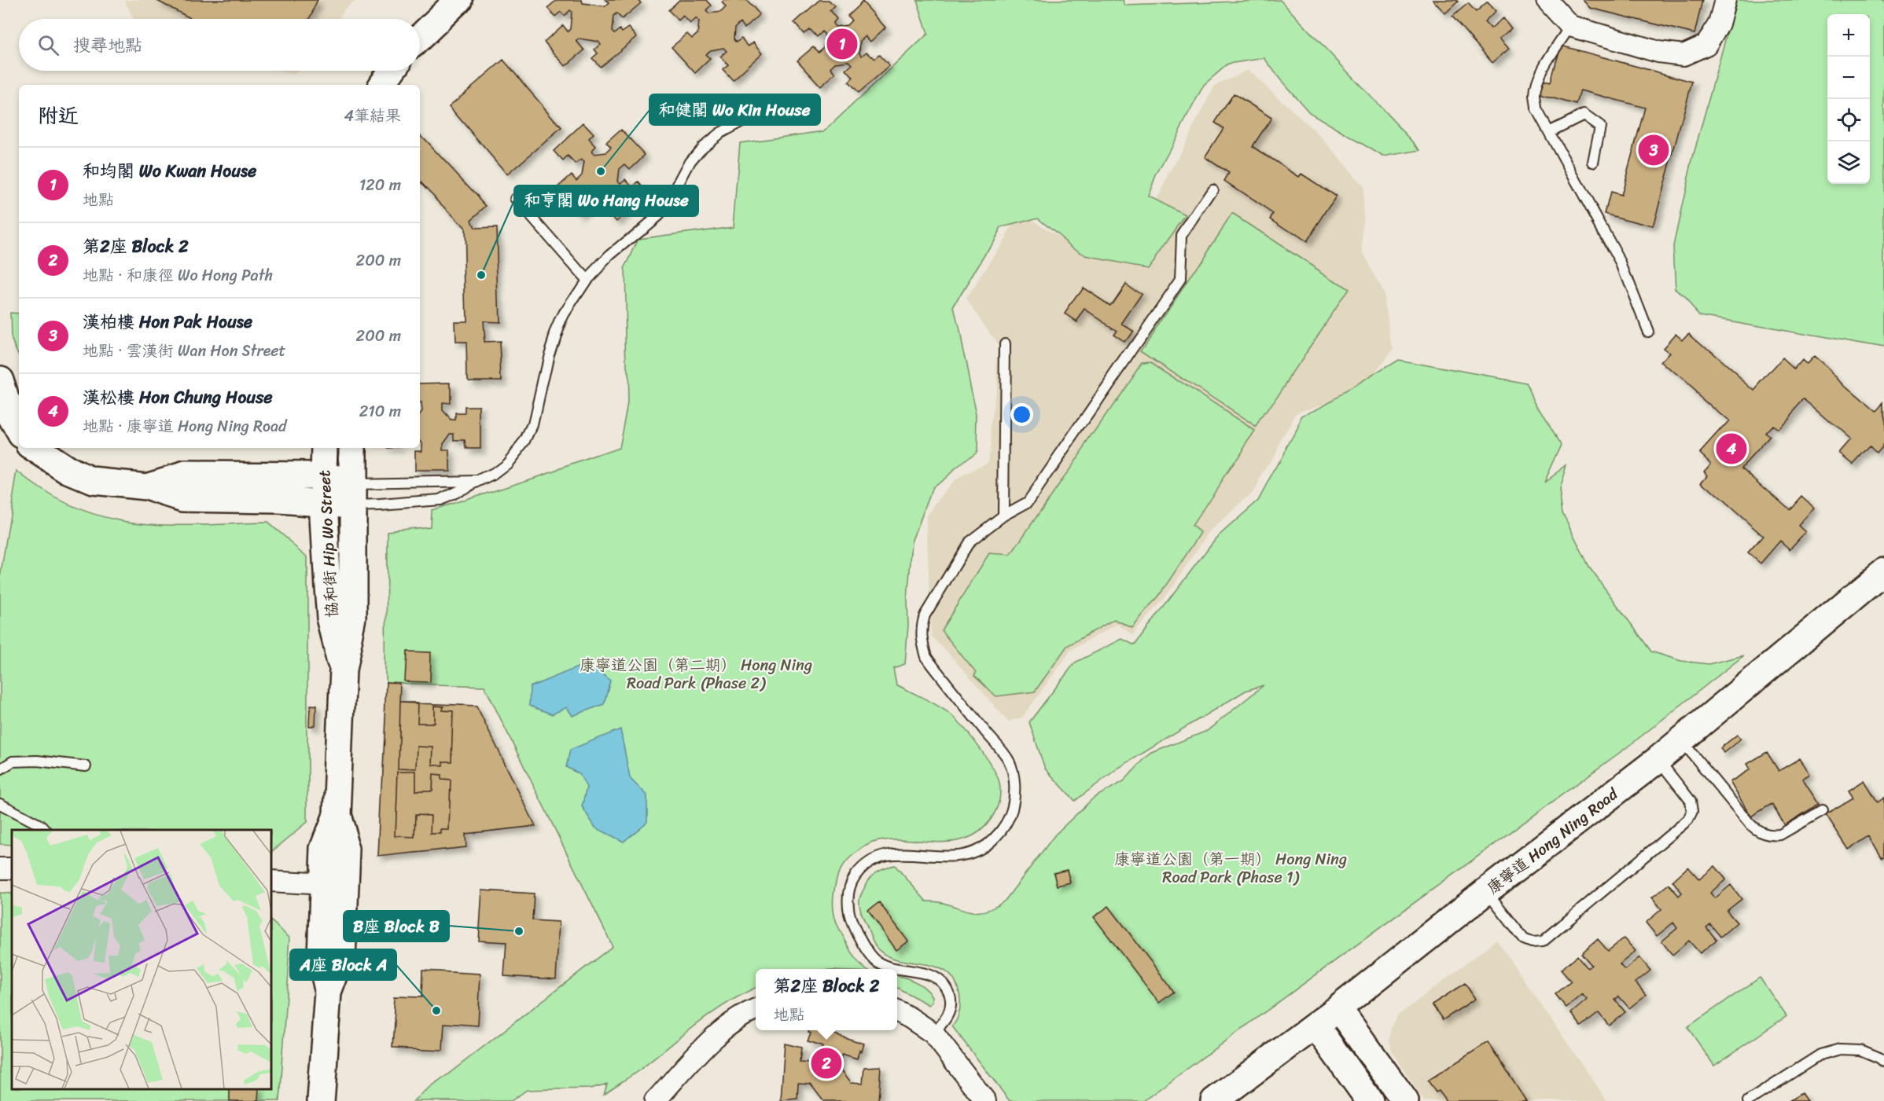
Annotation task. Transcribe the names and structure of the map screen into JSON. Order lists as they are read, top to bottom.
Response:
{
  "streets": {
    "main road": ["協和街 Hip Wo Street", "康寧道 Hong Ning Road"]
  },
  "parks": ["康寧道公園（第二期） Hong Ning Road Park (Phase 2)", "康寧道公園（第一期） Hong Ning Road Park (Phase 1)"],
  "places": [
    "和健閣 Wo Kin House",
    "和亨閣 Wo Hang House",
    "B座 Block B",
    "A座 Block A"
  ],
  "page": {
    "map_buttons": ["+", "−"],
    "search": "搜尋地點",
    "pins": [
      "1",
      "3",
      "4",
      "2"
    ],
    "heading": ["附近", "4筆結果"],
    "list": [
      {
        "mark": "1",
        "name": "和均閣 Wo Kwan House",
        "note": "地點",
        "value": "120 m"
      },
      {
        "mark": "2",
        "name": "第2座 Block 2",
        "note": "地點 · 和康徑 Wo Hong Path",
        "value": "200 m"
      },
      {
        "mark": "3",
        "name": "漢柏樓 Hon Pak House",
        "note": "地點 · 雲漢街 Wan Hon Street",
        "value": "200 m"
      },
      {
        "mark": "4",
        "name": "漢松樓 Hon Chung House",
        "note": "地點 · 康寧道 Hong Ning Road",
        "value": "210 m"
      }
    ],
    "popup": ["第2座 Block 2", "地點"]
  }
}
